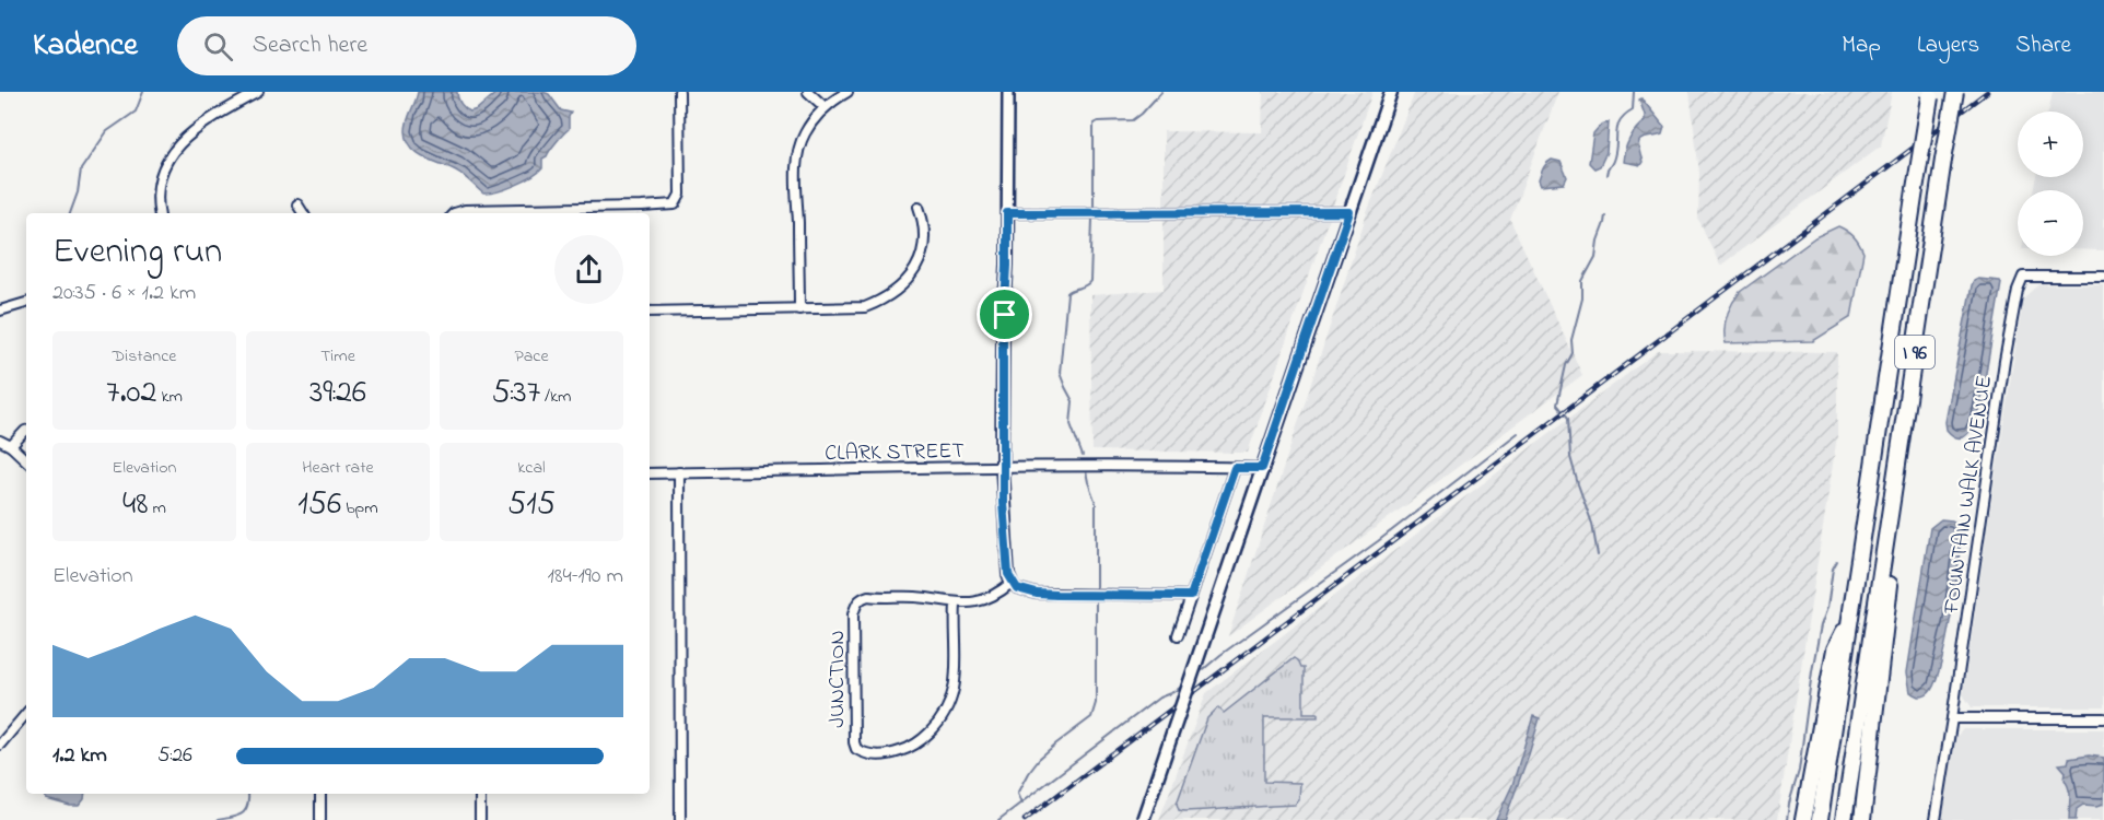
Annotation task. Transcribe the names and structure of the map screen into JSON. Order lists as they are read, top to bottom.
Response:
{
  "streets": {
    "highway": ["I 96"],
    "street": ["CLARK STREET", "FOUNTAIN WALK AVENUE", "JUNCTION"]
  },
  "page": {
    "header": "Kadence",
    "search": "Search here",
    "nav": ["Map", "Layers", "Share"],
    "map_buttons": ["+", "−"],
    "heading": ["Evening run", "20:35 · 6 × 1.2 km"],
    "stats": [
      ["Distance", "7.02 km"],
      ["Time", "39:26"],
      ["Pace", "5:37 /km"],
      ["Elevation", "48 m"],
      ["Heart rate", "156 bpm"],
      ["kcal", "515"]
    ],
    "chart": ["Elevation", "184–190 m"],
    "list": [
      {
        "name": "1.2 km",
        "note": "5:26"
      }
    ]
  }
}
